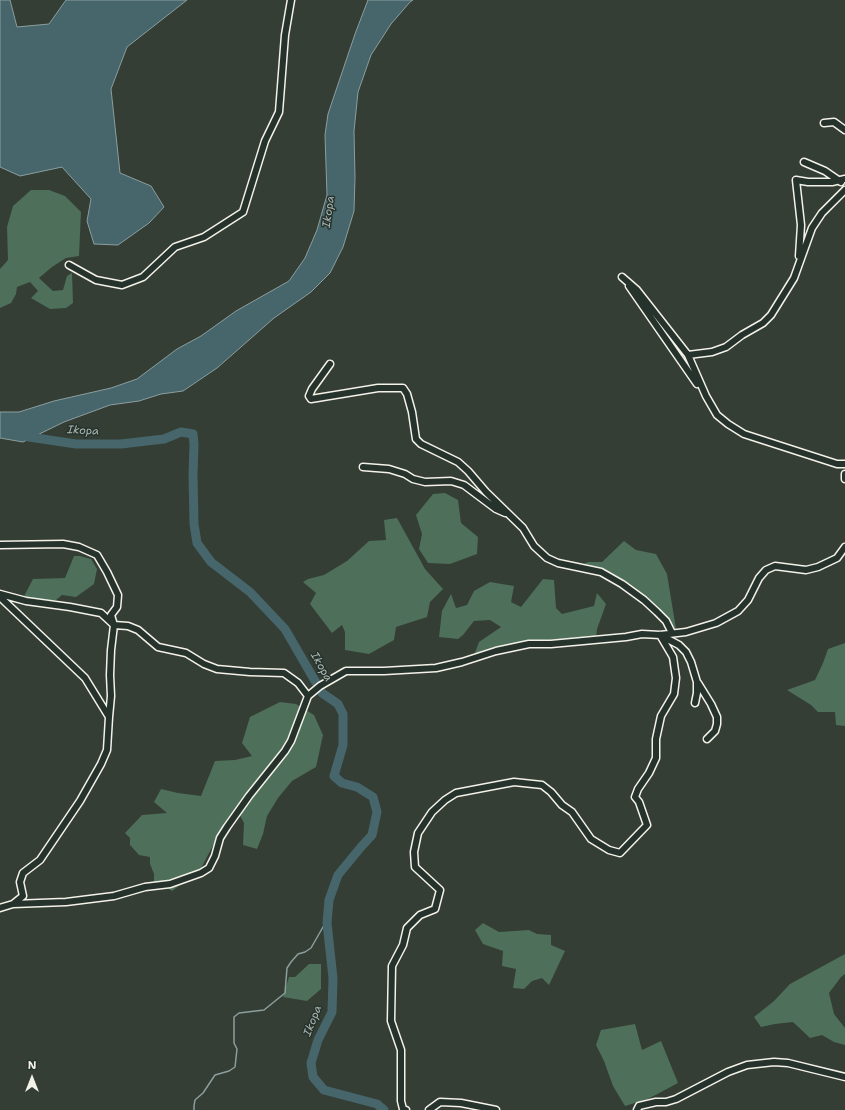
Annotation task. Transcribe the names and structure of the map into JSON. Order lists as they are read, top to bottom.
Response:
{
  "water": ["Ikopa"],
  "north": "top"
}
